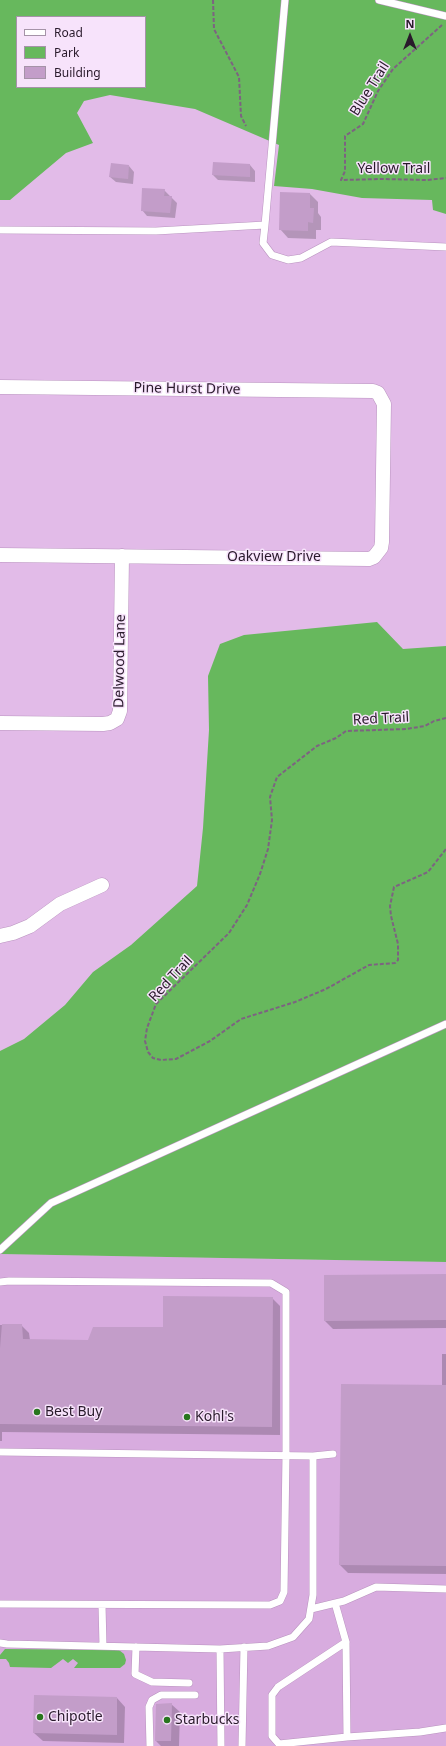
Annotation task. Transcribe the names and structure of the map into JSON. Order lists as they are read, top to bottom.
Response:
{
  "streets": {
    "street": ["Pine Hurst Drive", "Oakview Drive", "Delwood Lane"],
    "path": ["Blue Trail", "Yellow Trail", "Red Trail"]
  },
  "crossings": [
    ["Blue Trail", "Yellow Trail"],
    ["Pine Hurst Drive", "Oakview Drive"],
    ["Oakview Drive", "Delwood Lane"]
  ],
  "places": [
    "Best Buy",
    "Kohl's",
    "Chipotle",
    "Starbucks"
  ],
  "legend": ["Road", "Park", "Building"],
  "north": "top"
}
